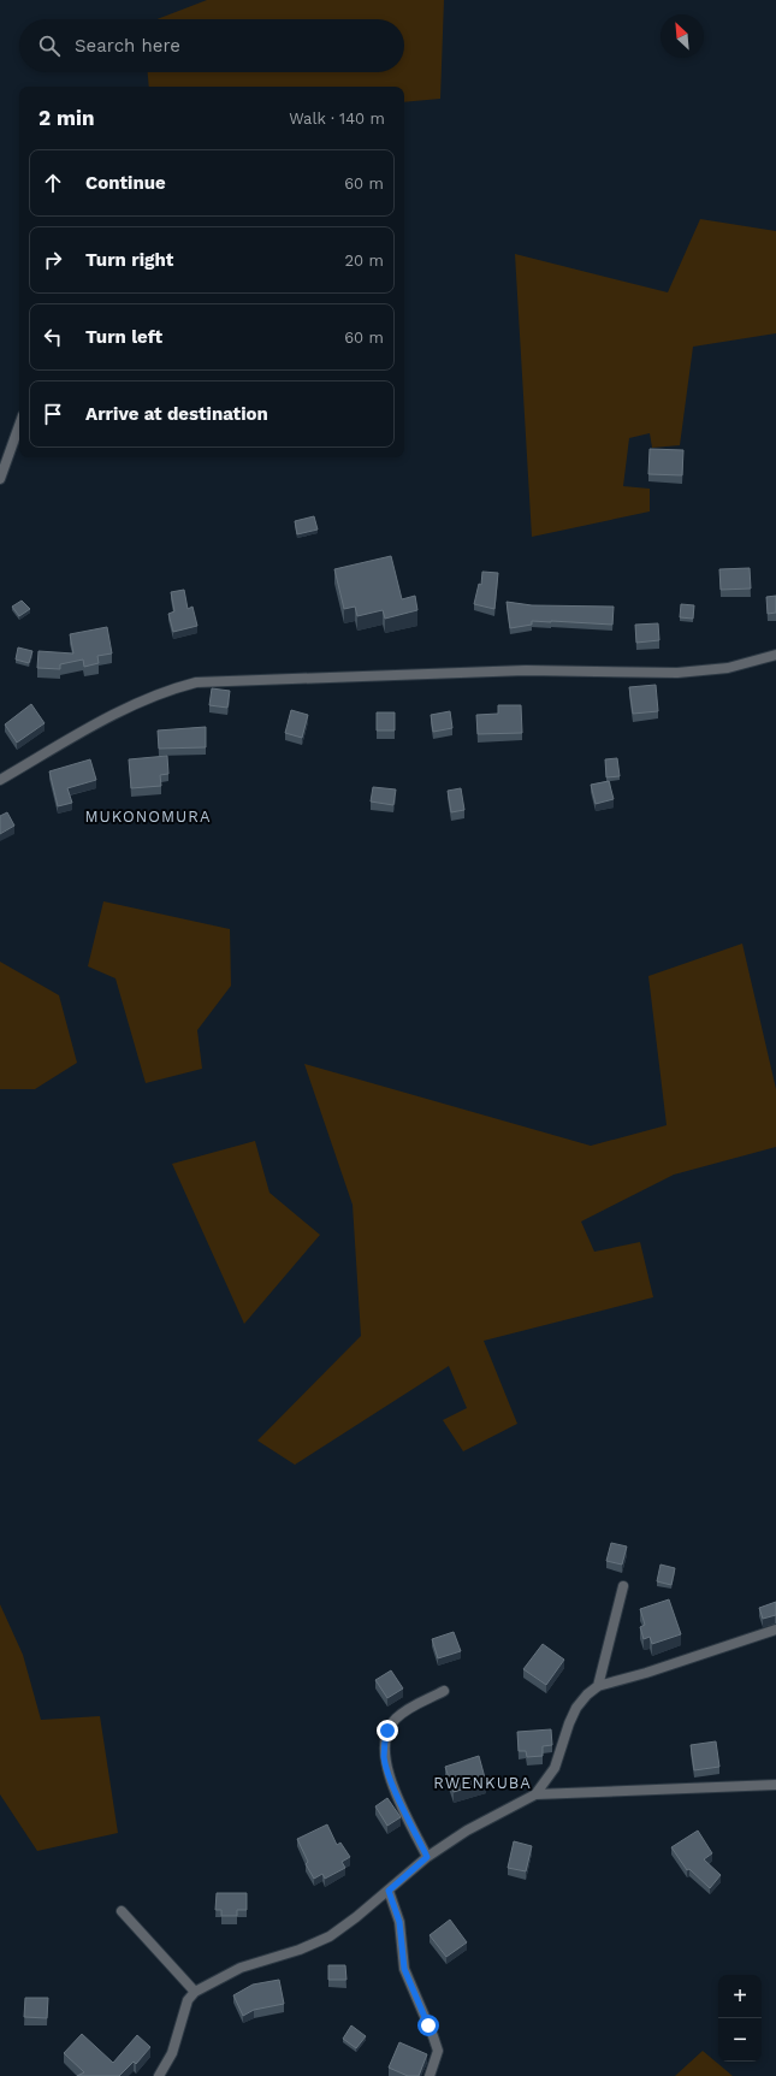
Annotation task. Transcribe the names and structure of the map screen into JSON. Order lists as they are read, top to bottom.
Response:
{
  "districts": ["MUKONOMURA", "RWENKUBA"],
  "north": "top left",
  "page": {
    "search": "Search here",
    "heading": ["2 min", "Walk · 140 m"],
    "list": [
      ["Continue", "60 m"],
      ["Turn right", "20 m"],
      ["Turn left", "60 m"],
      "Arrive at destination"
    ],
    "map_buttons": ["+", "−"]
  }
}
